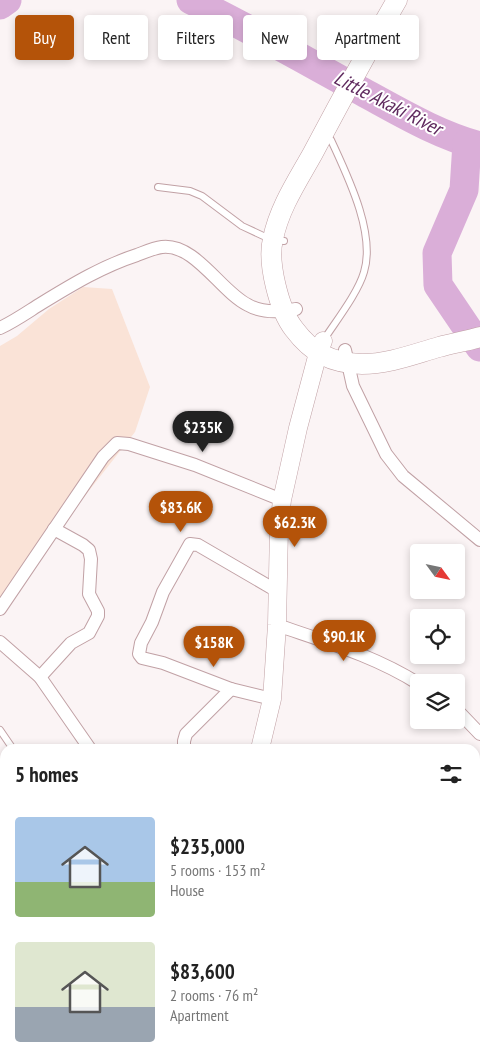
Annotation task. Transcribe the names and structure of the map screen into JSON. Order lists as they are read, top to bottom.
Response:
{
  "water": ["Little Akaki River"],
  "north": "bottom right",
  "page": {
    "chip": [
      "Buy",
      "Rent",
      "Filters",
      "New",
      "Apartment"
    ],
    "price": [
      "$235K",
      "$83.6K",
      "$62.3K",
      "$90.1K",
      "$158K"
    ],
    "heading": "5 homes",
    "list": [
      {
        "name": "$235,000",
        "note": "5 rooms · 153 m² · House"
      },
      {
        "name": "$83,600",
        "note": "2 rooms · 76 m² · Apartment"
      }
    ]
  }
}
